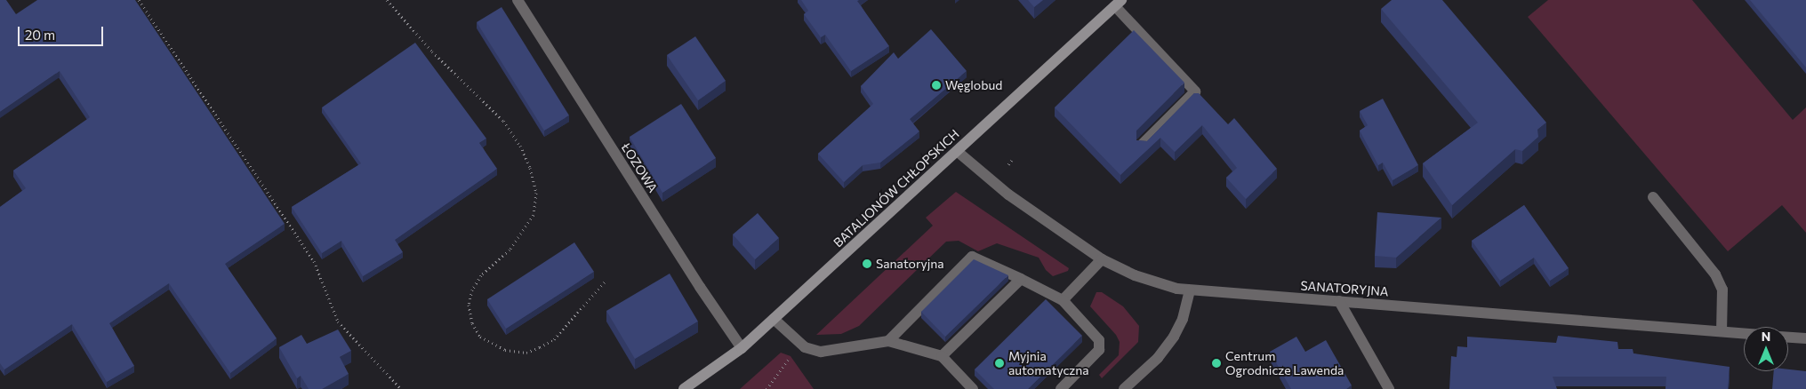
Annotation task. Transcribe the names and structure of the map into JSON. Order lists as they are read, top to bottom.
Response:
{
  "streets": {
    "street": ["ŁOZOWA", "BATALIONÓW CHŁOPSKICH", "SANATORYJNA"]
  },
  "crossings": [
    ["ŁOZOWA", "BATALIONÓW CHŁOPSKICH"],
    ["BATALIONÓW CHŁOPSKICH", "SANATORYJNA"]
  ],
  "places": [
    "Węglobud",
    "Sanatoryjna",
    "Myjnia automatyczna",
    "Centrum Ogrodnicze Lawenda"
  ],
  "scale_bar": "20 m",
  "north": "top"
}
